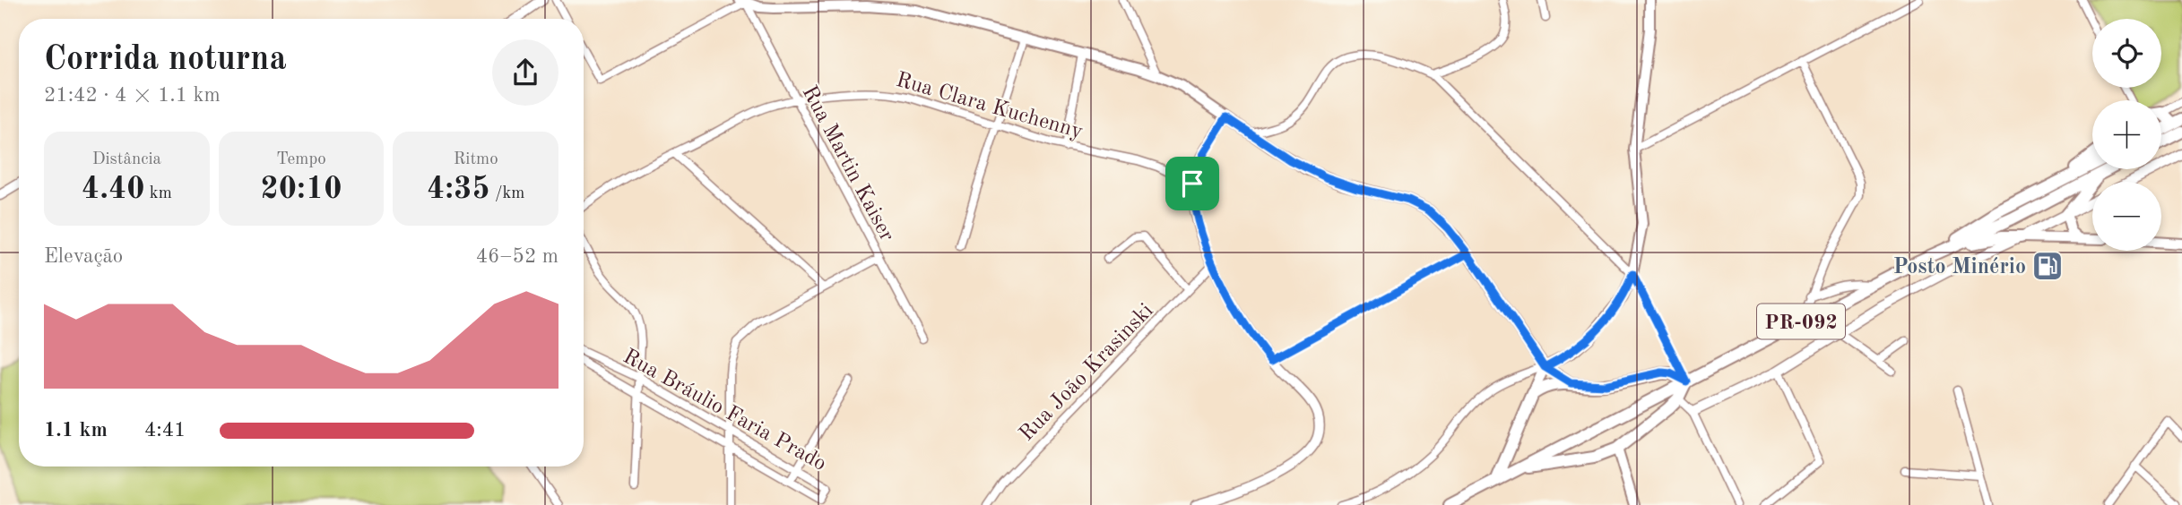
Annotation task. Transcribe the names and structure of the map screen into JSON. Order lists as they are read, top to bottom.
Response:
{
  "streets": {
    "main road": ["PR-092"],
    "street": [
      "Rua Clara Kuchenny",
      "Rua Martin Kaiser",
      "Rua João Krasinski",
      "Rua Bráulio Faria Prado"
    ]
  },
  "crossings": [
    ["Rua Clara Kuchenny", "Rua Martin Kaiser"]
  ],
  "places": {
    "fuel station": ["Posto Minério"]
  },
  "page": {
    "map_buttons": ["+", "−"],
    "heading": ["Corrida noturna", "21:42 · 4 × 1.1 km"],
    "stats": [
      ["Distância", "4.40 km"],
      ["Tempo", "20:10"],
      ["Ritmo", "4:35 /km"]
    ],
    "chart": ["Elevação", "46–52 m"],
    "list": [
      {
        "name": "1.1 km",
        "note": "4:41"
      }
    ]
  }
}
